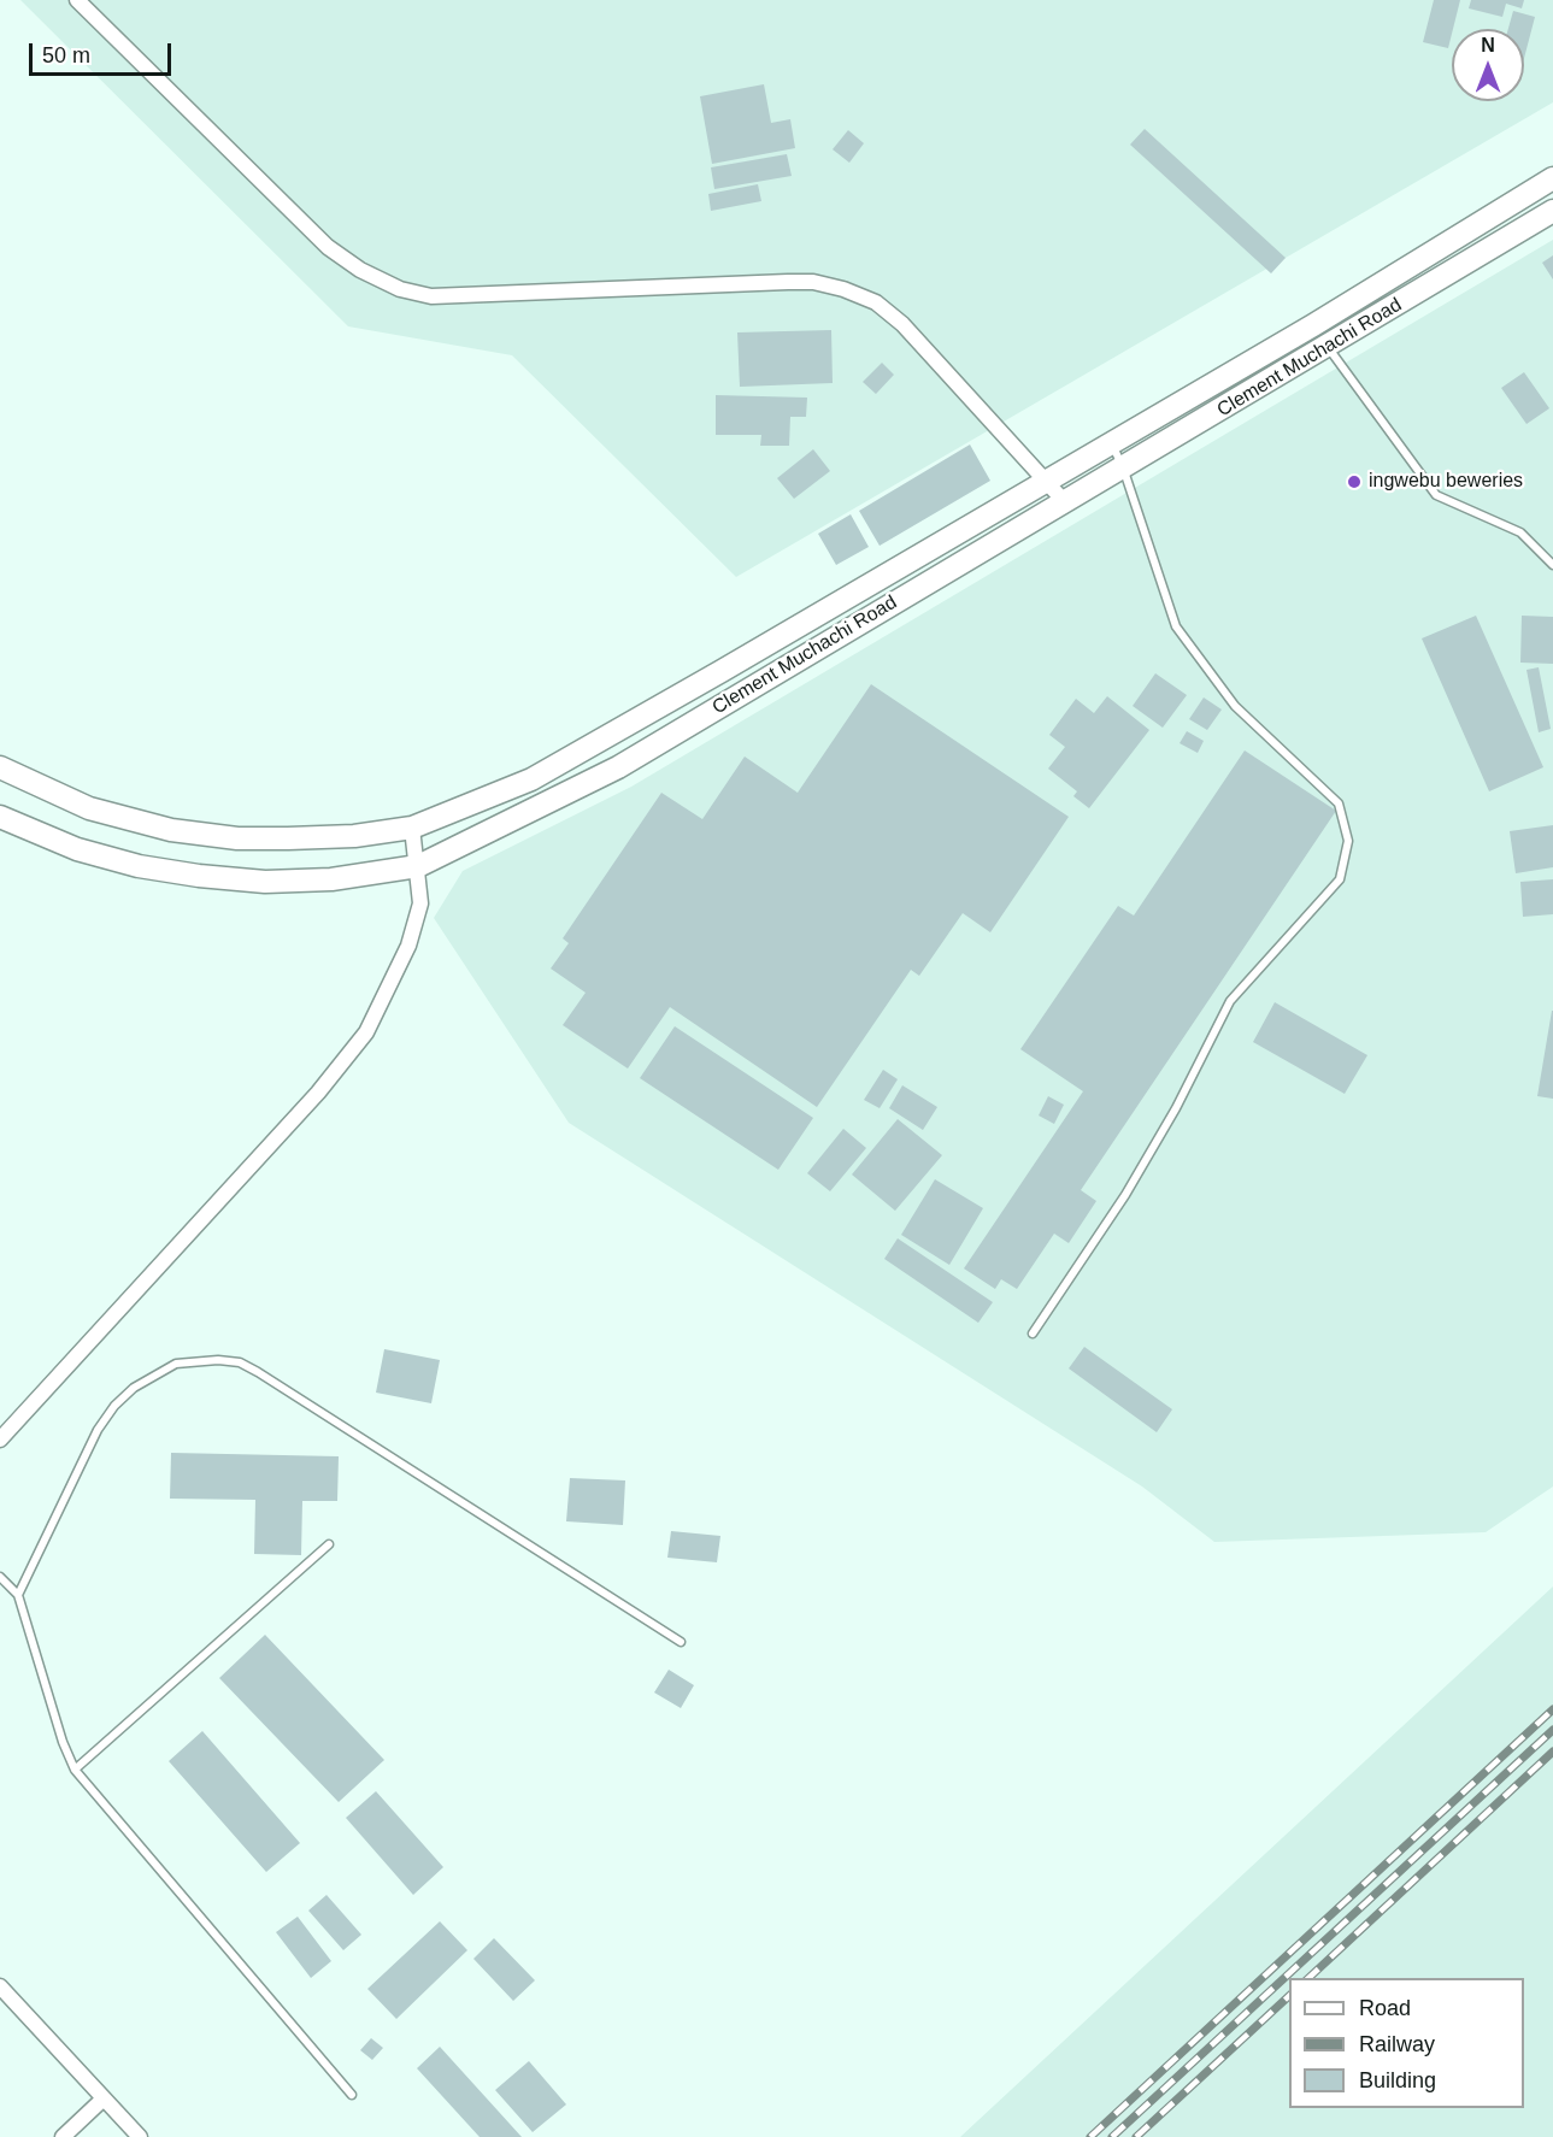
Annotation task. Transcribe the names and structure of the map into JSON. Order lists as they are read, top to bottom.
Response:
{
  "streets": {
    "main road": ["Clement Muchachi Road"]
  },
  "places": ["ingwebu beweries"],
  "legend": ["Road", "Railway", "Building"],
  "scale_bar": "50 m",
  "north": "top"
}
